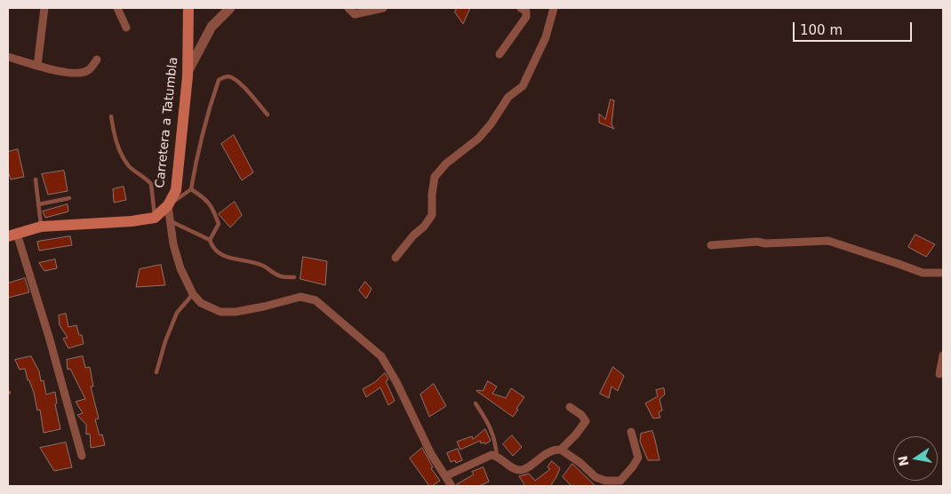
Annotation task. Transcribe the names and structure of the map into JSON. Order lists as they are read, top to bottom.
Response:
{
  "streets": {
    "main road": ["Carretera a Tatumbla"]
  },
  "scale_bar": "100 m",
  "north": "left"
}
